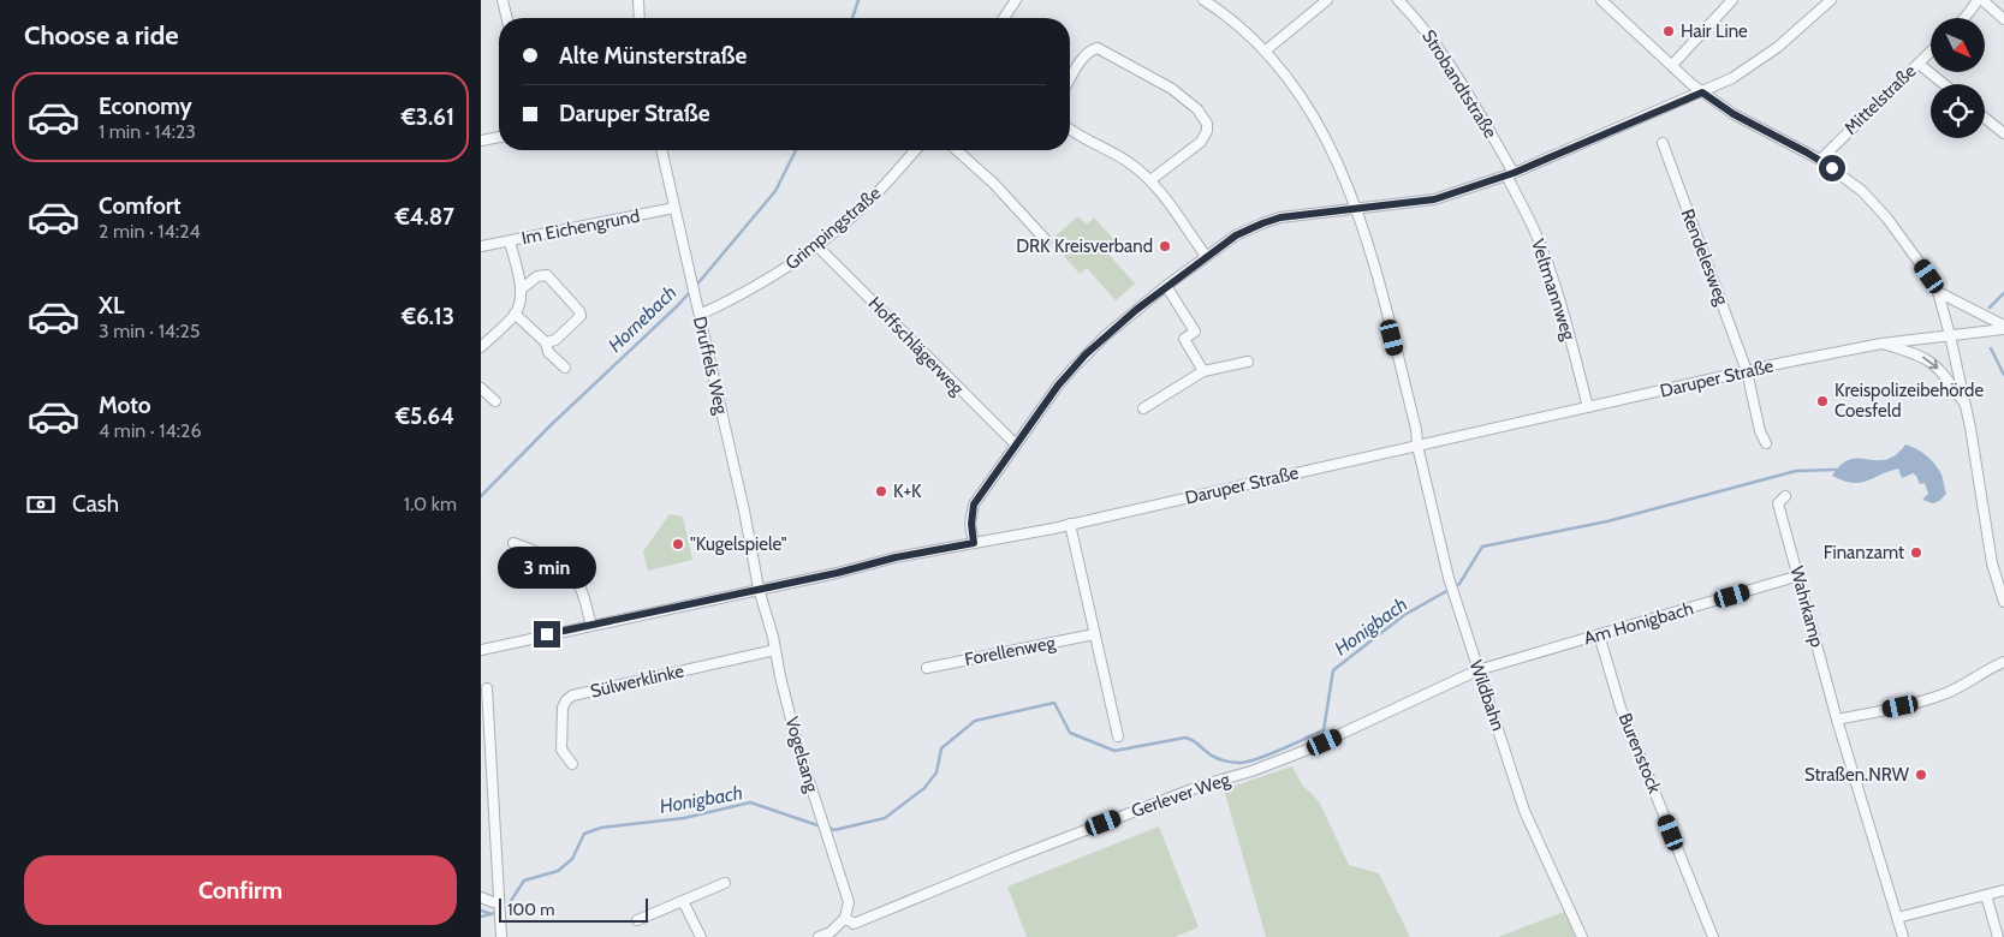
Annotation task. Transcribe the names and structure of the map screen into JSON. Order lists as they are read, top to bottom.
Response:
{
  "streets": {
    "street": [
      "Strobandtstraße",
      "Mittelstraße",
      "Im Eichengrund",
      "Grimpingstraße",
      "Rendelesweg",
      "Veltmannweg",
      "Hoffschlägerweg",
      "Druffels Weg",
      "Daruper Straße",
      "Wahrkamp",
      "Am Honigbach",
      "Forellenweg",
      "Sülwerklinke",
      "Wildbahn",
      "Burenstock",
      "Vogelsang",
      "Gerlever Weg"
    ]
  },
  "crossings": [
    ["Strobandtstraße", "Veltmannweg"],
    ["Im Eichengrund", "Druffels Weg"],
    ["Grimpingstraße", "Hoffschlägerweg"],
    ["Grimpingstraße", "Druffels Weg"],
    ["Rendelesweg", "Daruper Straße"],
    ["Veltmannweg", "Daruper Straße"],
    ["Druffels Weg", "Daruper Straße"],
    ["Druffels Weg", "Vogelsang"],
    ["Daruper Straße", "Wildbahn"],
    ["Daruper Straße", "Vogelsang"],
    ["Wahrkamp", "Am Honigbach"],
    ["Am Honigbach", "Wildbahn"],
    ["Am Honigbach", "Burenstock"],
    ["Am Honigbach", "Gerlever Weg"],
    ["Sülwerklinke", "Vogelsang"],
    ["Wildbahn", "Gerlever Weg"],
    ["Vogelsang", "Gerlever Weg"]
  ],
  "water": ["Hornebach", "Honigbach"],
  "places": [
    "Hair Line",
    "DRK Kreisverband",
    "Kreispolizeibehörde Coesfeld",
    "K+K",
    "\"Kugelspiele\"",
    "Finanzamt",
    "Straßen.NRW"
  ],
  "scale_bar": "100 m",
  "north": "bottom right",
  "page": {
    "heading": "Choose a ride",
    "banner": ["Alte Münsterstraße", "Daruper Straße"],
    "list": [
      {
        "name": "Economy",
        "note": "1 min · 14:23",
        "value": "€3.61"
      },
      {
        "name": "Comfort",
        "note": "2 min · 14:24",
        "value": "€4.87"
      },
      {
        "name": "XL",
        "note": "3 min · 14:25",
        "value": "€6.13"
      },
      {
        "name": "Moto",
        "note": "4 min · 14:26",
        "value": "€5.64"
      }
    ],
    "pay": ["Cash", "1.0 km"],
    "bubble": "3 min",
    "buttons": "Confirm",
    "scale": "100 m"
  }
}
